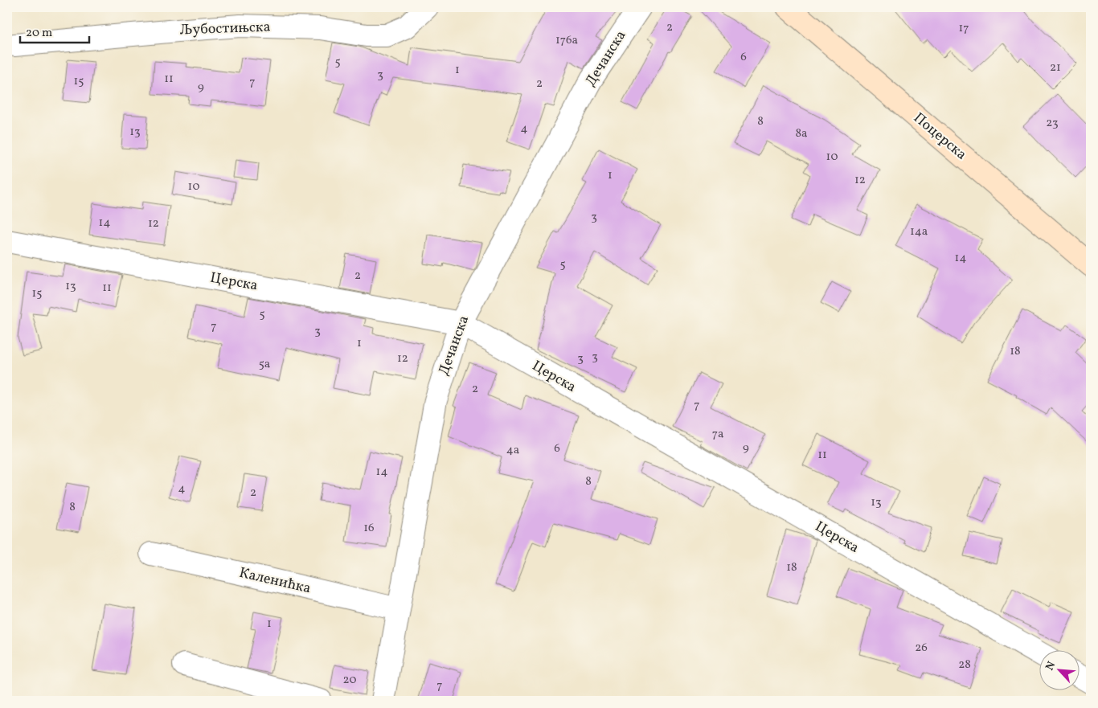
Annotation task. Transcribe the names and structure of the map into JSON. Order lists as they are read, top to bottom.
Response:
{
  "streets": {
    "main road": ["Поцерска"],
    "street": [
      "Љубостињска",
      "Дечанска",
      "Церска",
      "Каленићка"
    ]
  },
  "crossings": [
    ["Дечанска", "Церска"],
    ["Дечанска", "Каленићка"]
  ],
  "house_numbers": [
    "2",
    "17",
    "176a",
    "6",
    "5",
    "21",
    "1",
    "3",
    "11",
    "15",
    "7",
    "2",
    "9",
    "8",
    "23",
    "4",
    "13",
    "8a",
    "10",
    "1",
    "12",
    "10",
    "3",
    "14",
    "12",
    "14a",
    "14",
    "5",
    "2",
    "13",
    "11",
    "15",
    "5",
    "7",
    "3",
    "1",
    "18",
    "3",
    "12",
    "3",
    "5a",
    "2",
    "7",
    "7a",
    "9",
    "6",
    "4a",
    "11",
    "14",
    "8",
    "4",
    "2",
    "13",
    "8",
    "16",
    "18",
    "1",
    "26",
    "28",
    "20",
    "7"
  ],
  "scale_bar": "20 m",
  "north": "top left"
}
